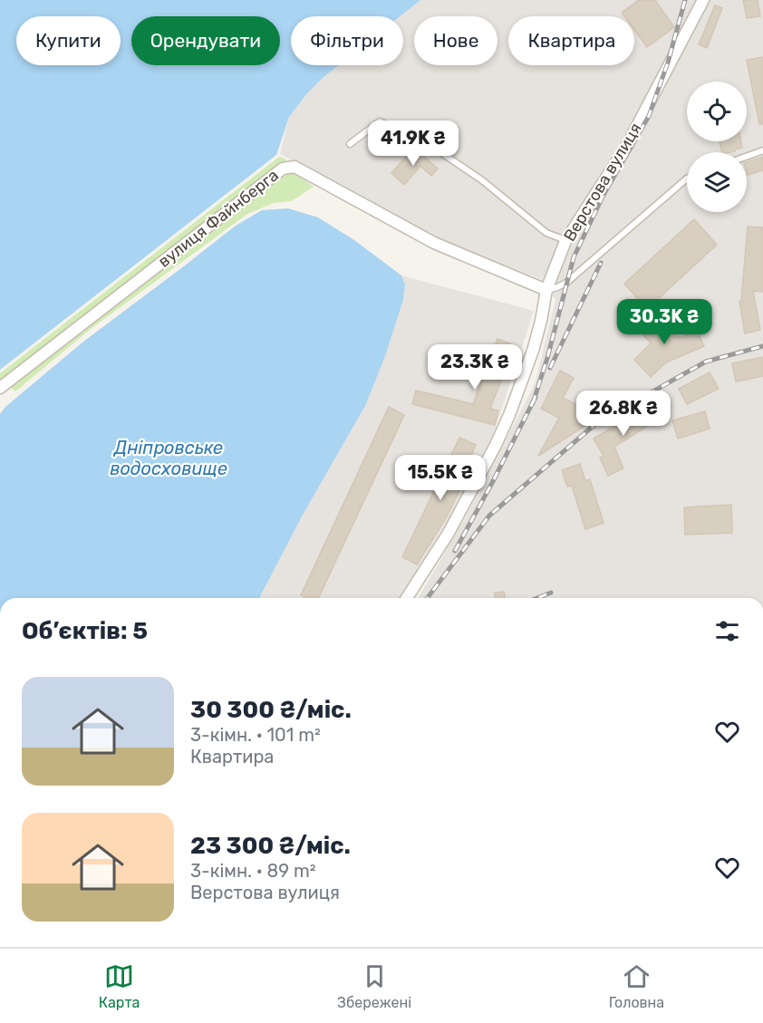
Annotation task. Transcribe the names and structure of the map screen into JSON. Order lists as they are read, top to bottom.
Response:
{
  "streets": {
    "street": ["Верстова вулиця", "вулиця Файнберга"]
  },
  "crossings": [
    ["Верстова вулиця", "вулиця Файнберга"]
  ],
  "water": ["Дніпровське водосховище"],
  "page": {
    "chip": [
      "Купити",
      "Орендувати",
      "Фільтри",
      "Нове",
      "Квартира"
    ],
    "price": [
      "41.9K ₴",
      "30.3K ₴",
      "23.3K ₴",
      "26.8K ₴",
      "15.5K ₴"
    ],
    "heading": "Об’єктів: 5",
    "list": [
      {
        "name": "30 300 ₴/міс.",
        "note": "3-кімн. · 101 m² · Квартира"
      },
      {
        "name": "23 300 ₴/міс.",
        "note": "3-кімн. · 89 m² · Верстова вулиця"
      }
    ],
    "tabs": ["Карта", "Збережені", "Головна"]
  }
}
